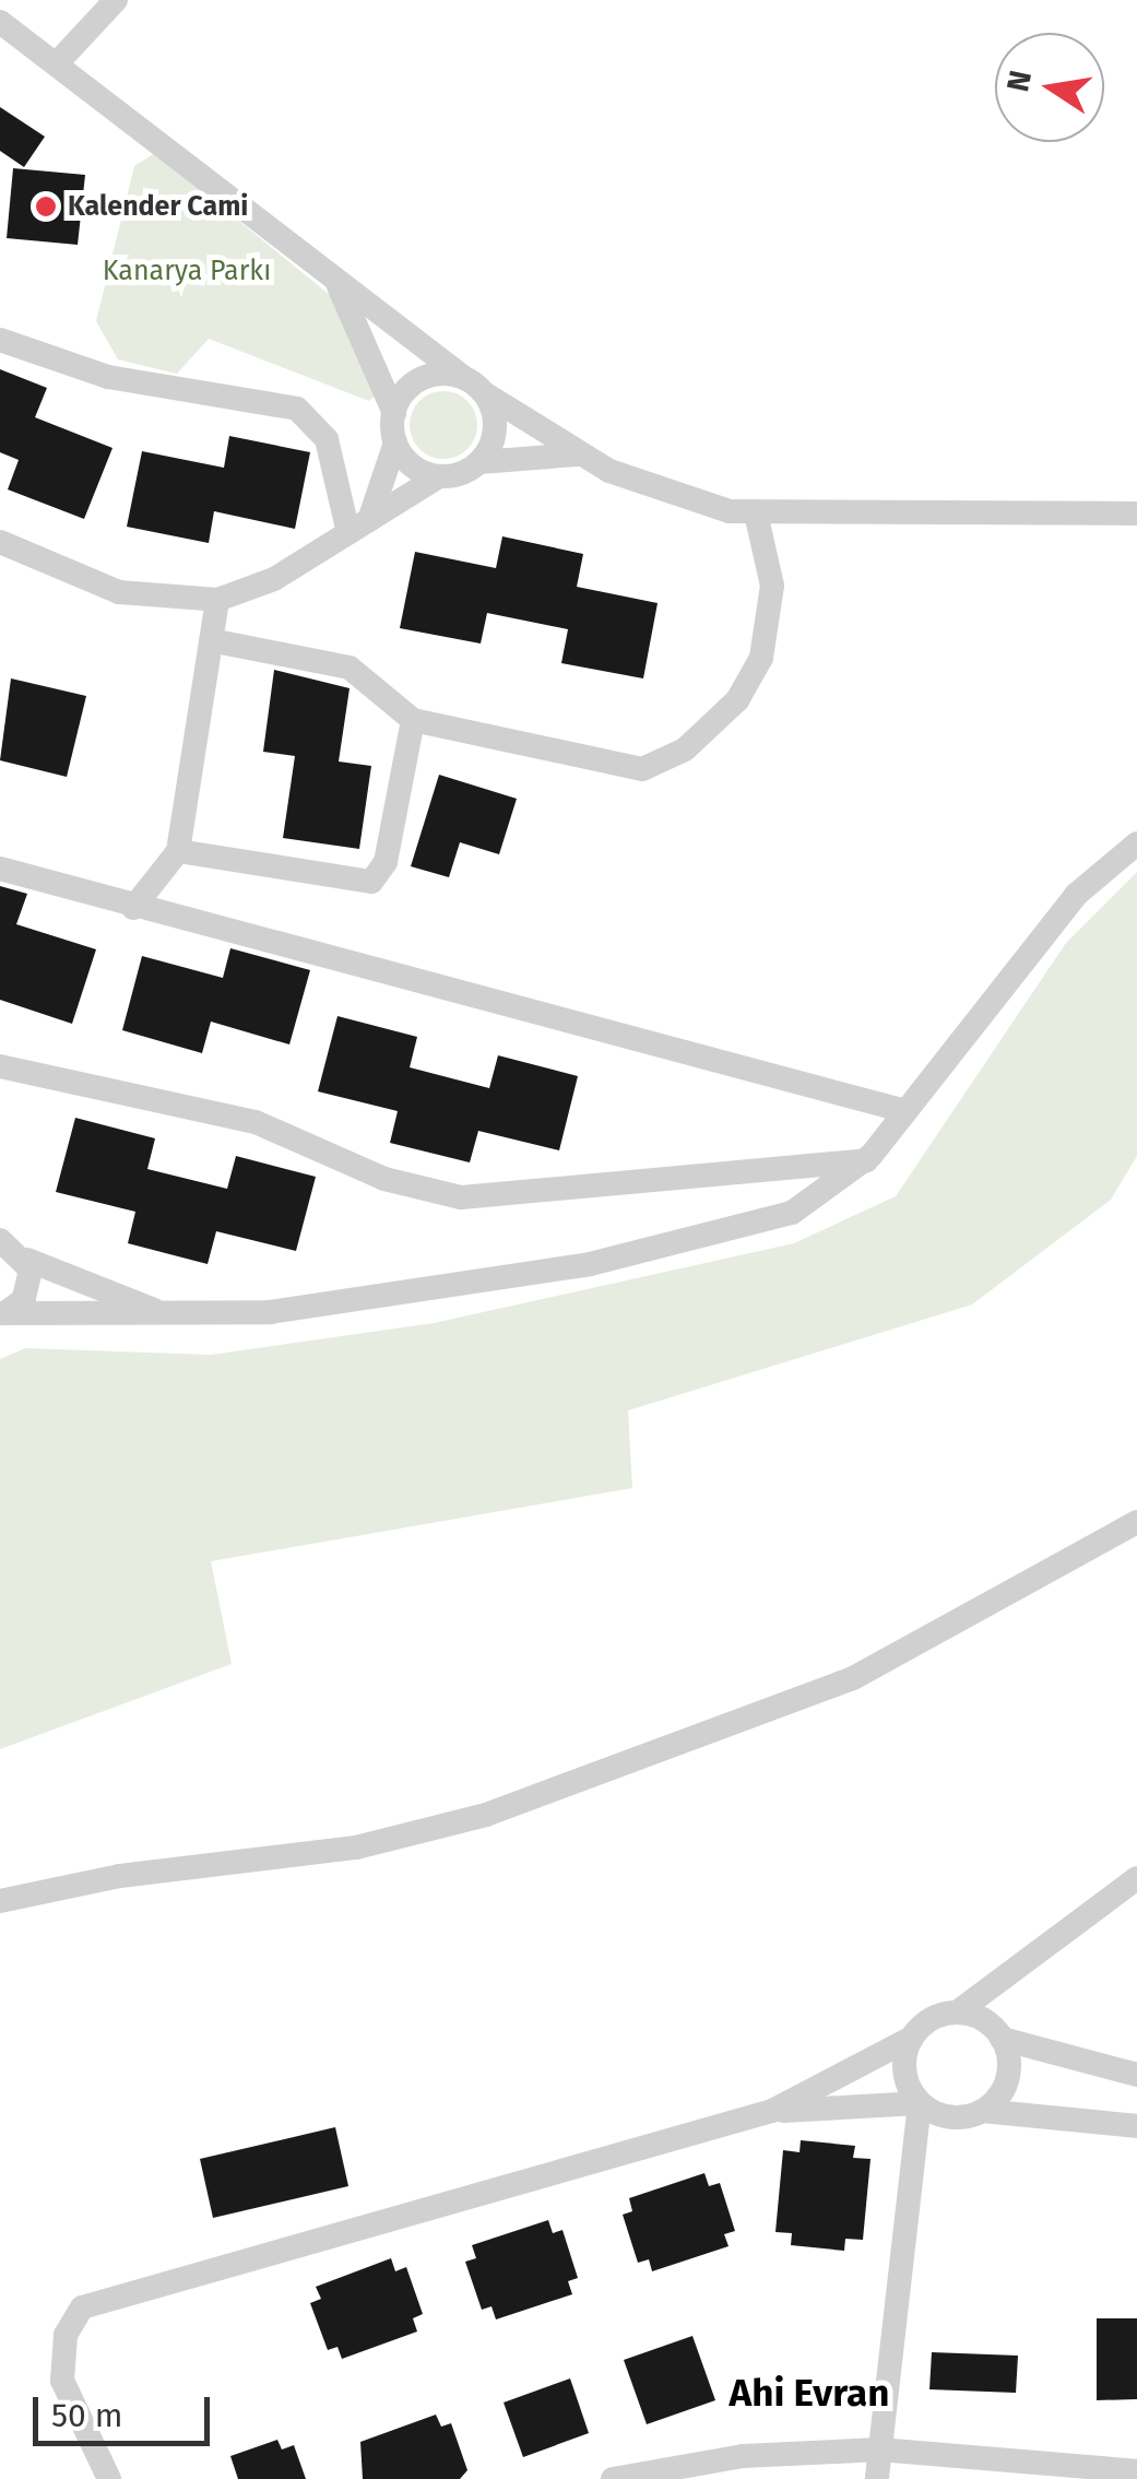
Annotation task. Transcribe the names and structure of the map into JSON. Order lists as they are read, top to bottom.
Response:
{
  "districts": ["Ahi Evran"],
  "parks": ["Kanarya Parkı"],
  "places": ["Kalender Cami"],
  "scale_bar": "50 m",
  "north": "left"
}
